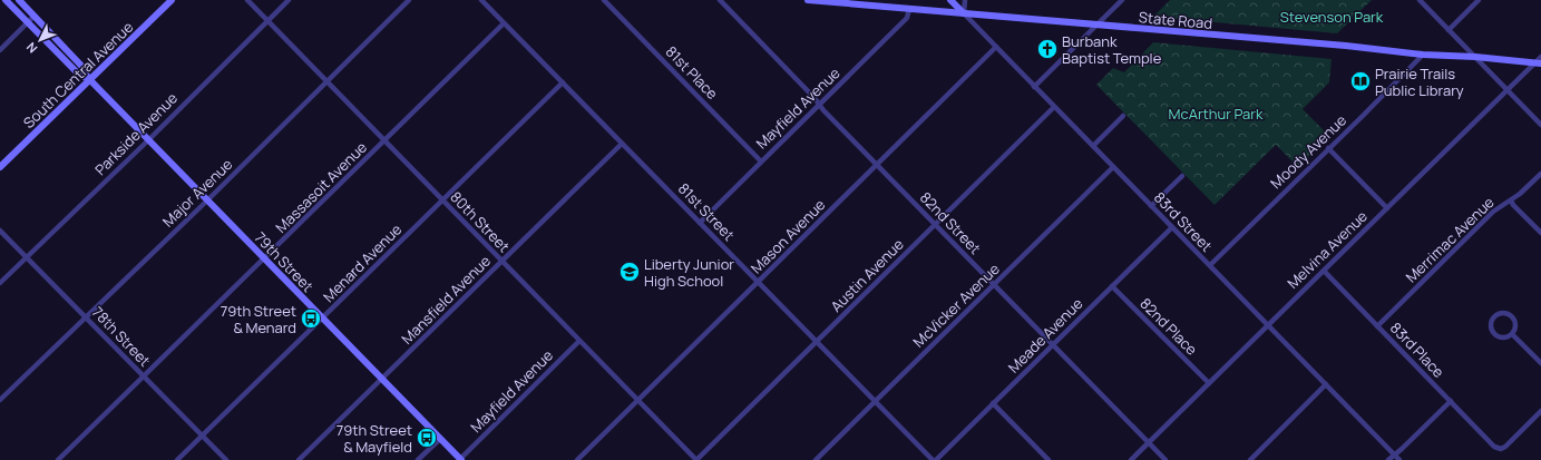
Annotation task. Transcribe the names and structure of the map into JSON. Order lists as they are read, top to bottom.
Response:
{
  "streets": {
    "street": [
      "State Road",
      "81st Place",
      "South Central Avenue",
      "Mayfield Avenue",
      "Parkside Avenue",
      "Moody Avenue",
      "Massasoit Avenue",
      "Major Avenue",
      "81st Street",
      "80th Street",
      "83rd Street",
      "82nd Street",
      "Mason Avenue",
      "Merrimac Avenue",
      "Melvina Avenue",
      "79th Street",
      "Menard Avenue",
      "Austin Avenue",
      "Mansfield Avenue",
      "McVicker Avenue",
      "82nd Place",
      "Meade Avenue",
      "78th Street",
      "83rd Place"
    ]
  },
  "crossings": [
    ["State Road", "Mayfield Avenue"],
    ["State Road", "Moody Avenue"],
    ["State Road", "83rd Street"],
    ["State Road", "Melvina Avenue"],
    ["81st Place", "Mayfield Avenue"],
    ["South Central Avenue", "79th Street"],
    ["Mayfield Avenue", "81st Street"],
    ["Mayfield Avenue", "80th Street"],
    ["Mayfield Avenue", "82nd Street"],
    ["Mayfield Avenue", "79th Street"],
    ["Parkside Avenue", "80th Street"],
    ["Parkside Avenue", "79th Street"],
    ["Parkside Avenue", "78th Street"],
    ["Moody Avenue", "83rd Street"],
    ["Massasoit Avenue", "81st Street"],
    ["Massasoit Avenue", "80th Street"],
    ["Massasoit Avenue", "79th Street"],
    ["Massasoit Avenue", "78th Street"],
    ["Major Avenue", "80th Street"],
    ["Major Avenue", "79th Street"],
    ["Major Avenue", "78th Street"],
    ["81st Street", "Mason Avenue"],
    ["81st Street", "Menard Avenue"],
    ["81st Street", "Austin Avenue"],
    ["81st Street", "Mansfield Avenue"],
    ["81st Street", "McVicker Avenue"],
    ["80th Street", "Mason Avenue"],
    ["80th Street", "Menard Avenue"],
    ["80th Street", "Austin Avenue"],
    ["80th Street", "Mansfield Avenue"],
    ["83rd Street", "Mason Avenue"],
    ["83rd Street", "Melvina Avenue"],
    ["83rd Street", "Austin Avenue"],
    ["83rd Street", "McVicker Avenue"],
    ["83rd Street", "Meade Avenue"],
    ["82nd Street", "Mason Avenue"],
    ["82nd Street", "Melvina Avenue"],
    ["82nd Street", "Austin Avenue"],
    ["82nd Street", "McVicker Avenue"],
    ["82nd Street", "Meade Avenue"],
    ["Merrimac Avenue", "83rd Place"],
    ["Melvina Avenue", "82nd Place"],
    ["Melvina Avenue", "83rd Place"],
    ["79th Street", "Menard Avenue"],
    ["79th Street", "Mansfield Avenue"],
    ["Menard Avenue", "78th Street"],
    ["82nd Place", "Meade Avenue"]
  ],
  "parks": ["Stevenson Park", "McArthur Park"],
  "places": {
    "church": ["Burbank Baptist Temple"],
    "library": ["Prairie Trails Public Library"],
    "school or university": ["Liberty Junior High School"],
    "bus stop": ["79th Street & Menard", "79th Street & Mayfield"]
  },
  "north": "bottom left"
}
